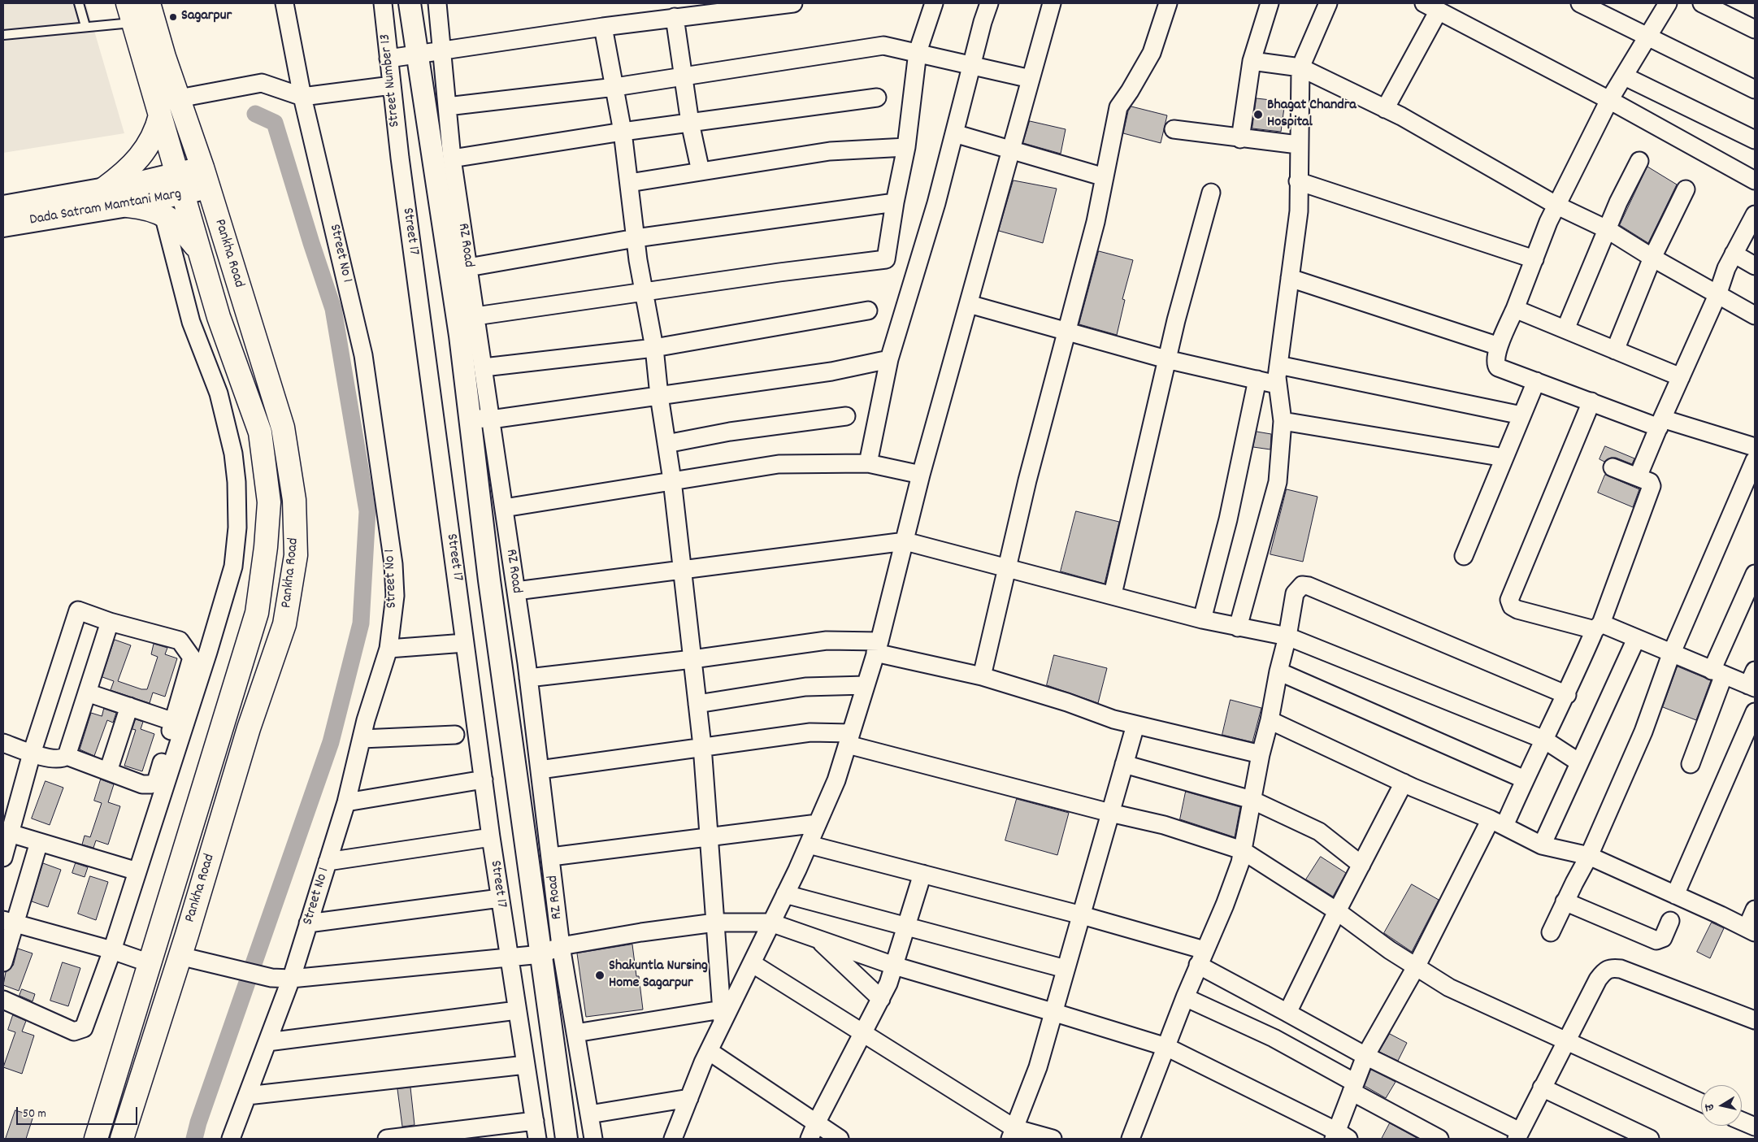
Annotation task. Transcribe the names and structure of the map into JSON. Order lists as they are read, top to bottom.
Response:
{
  "streets": {
    "main road": ["Pankha Road"],
    "street": [
      "Street Number 13",
      "Dada Satram Mamtani Marg",
      "Street 17",
      "RZ Road",
      "Street No 1"
    ]
  },
  "crossings": [
    ["Street Number 13", "Street 17"],
    ["Dada Satram Mamtani Marg", "Pankha Road"]
  ],
  "places": ["Sagarpur", "Bhagat Chandra Hospital", "Shakuntla Nursing Home Sagarpur"],
  "scale_bar": "50 m",
  "north": "left"
}
